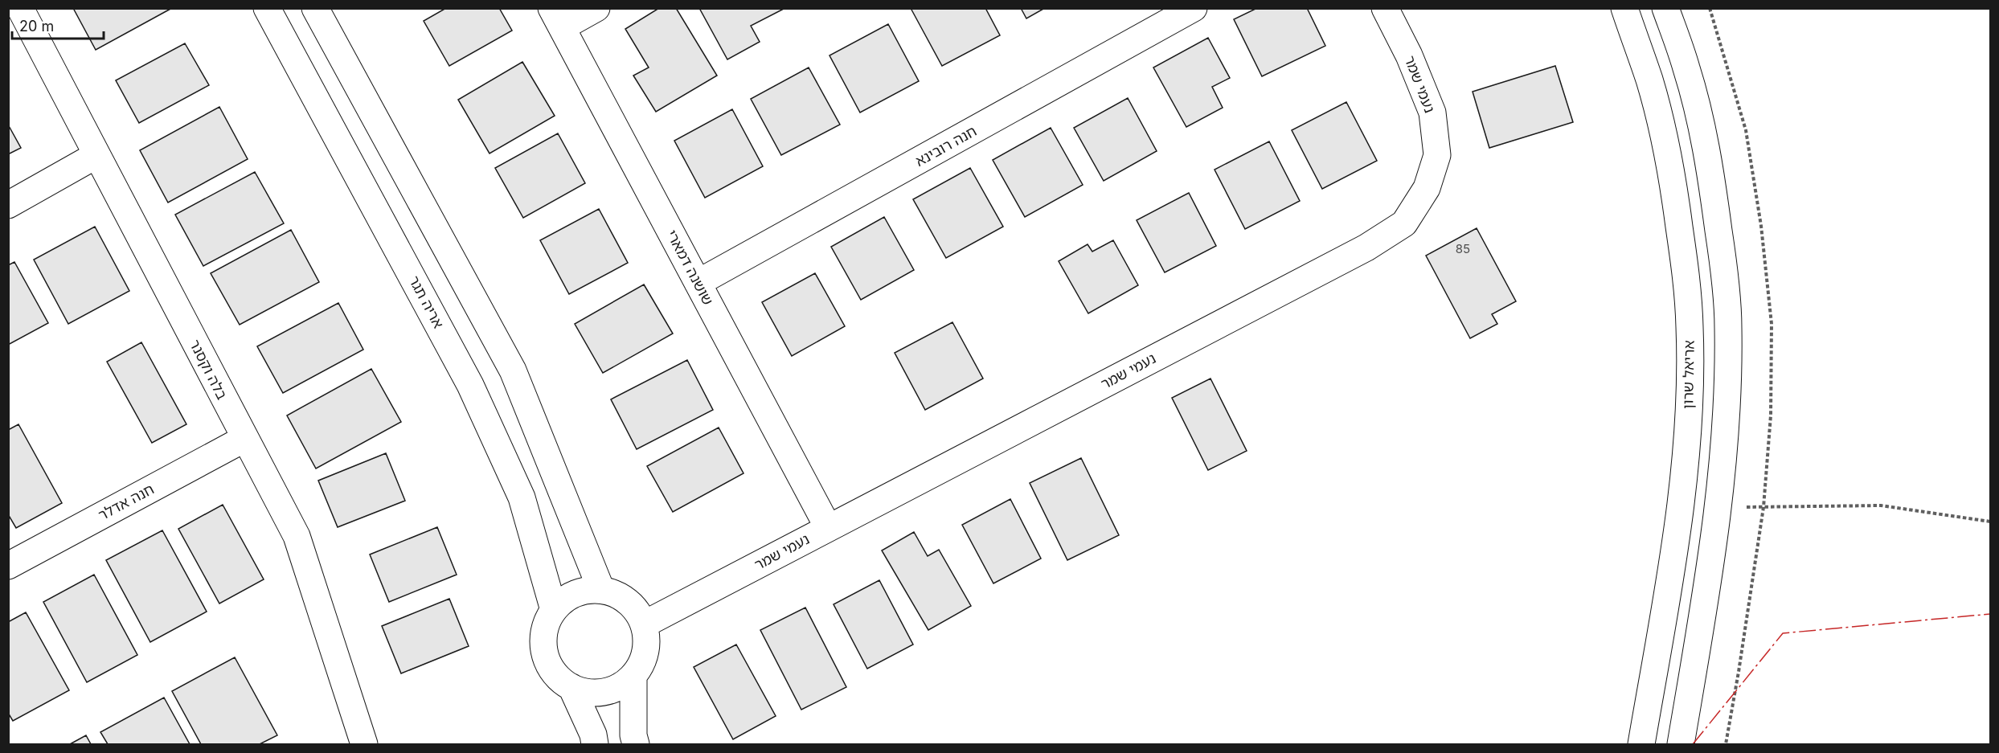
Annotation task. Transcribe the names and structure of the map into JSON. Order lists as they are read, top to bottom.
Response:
{
  "streets": {
    "street": [
      "נעמי שמר",
      "חנה רובינא",
      "שושנה דמארי",
      "אריה תגר",
      "בלה וקסנר",
      "אריאל שרון",
      "חנה אדלר"
    ]
  },
  "crossings": [
    ["נעמי שמר", "שושנה דמארי"],
    ["נעמי שמר", "אריה תגר"],
    ["חנה רובינא", "שושנה דמארי"],
    ["בלה וקסנר", "חנה אדלר"]
  ],
  "house_numbers": ["85"],
  "scale_bar": "20 m"
}
